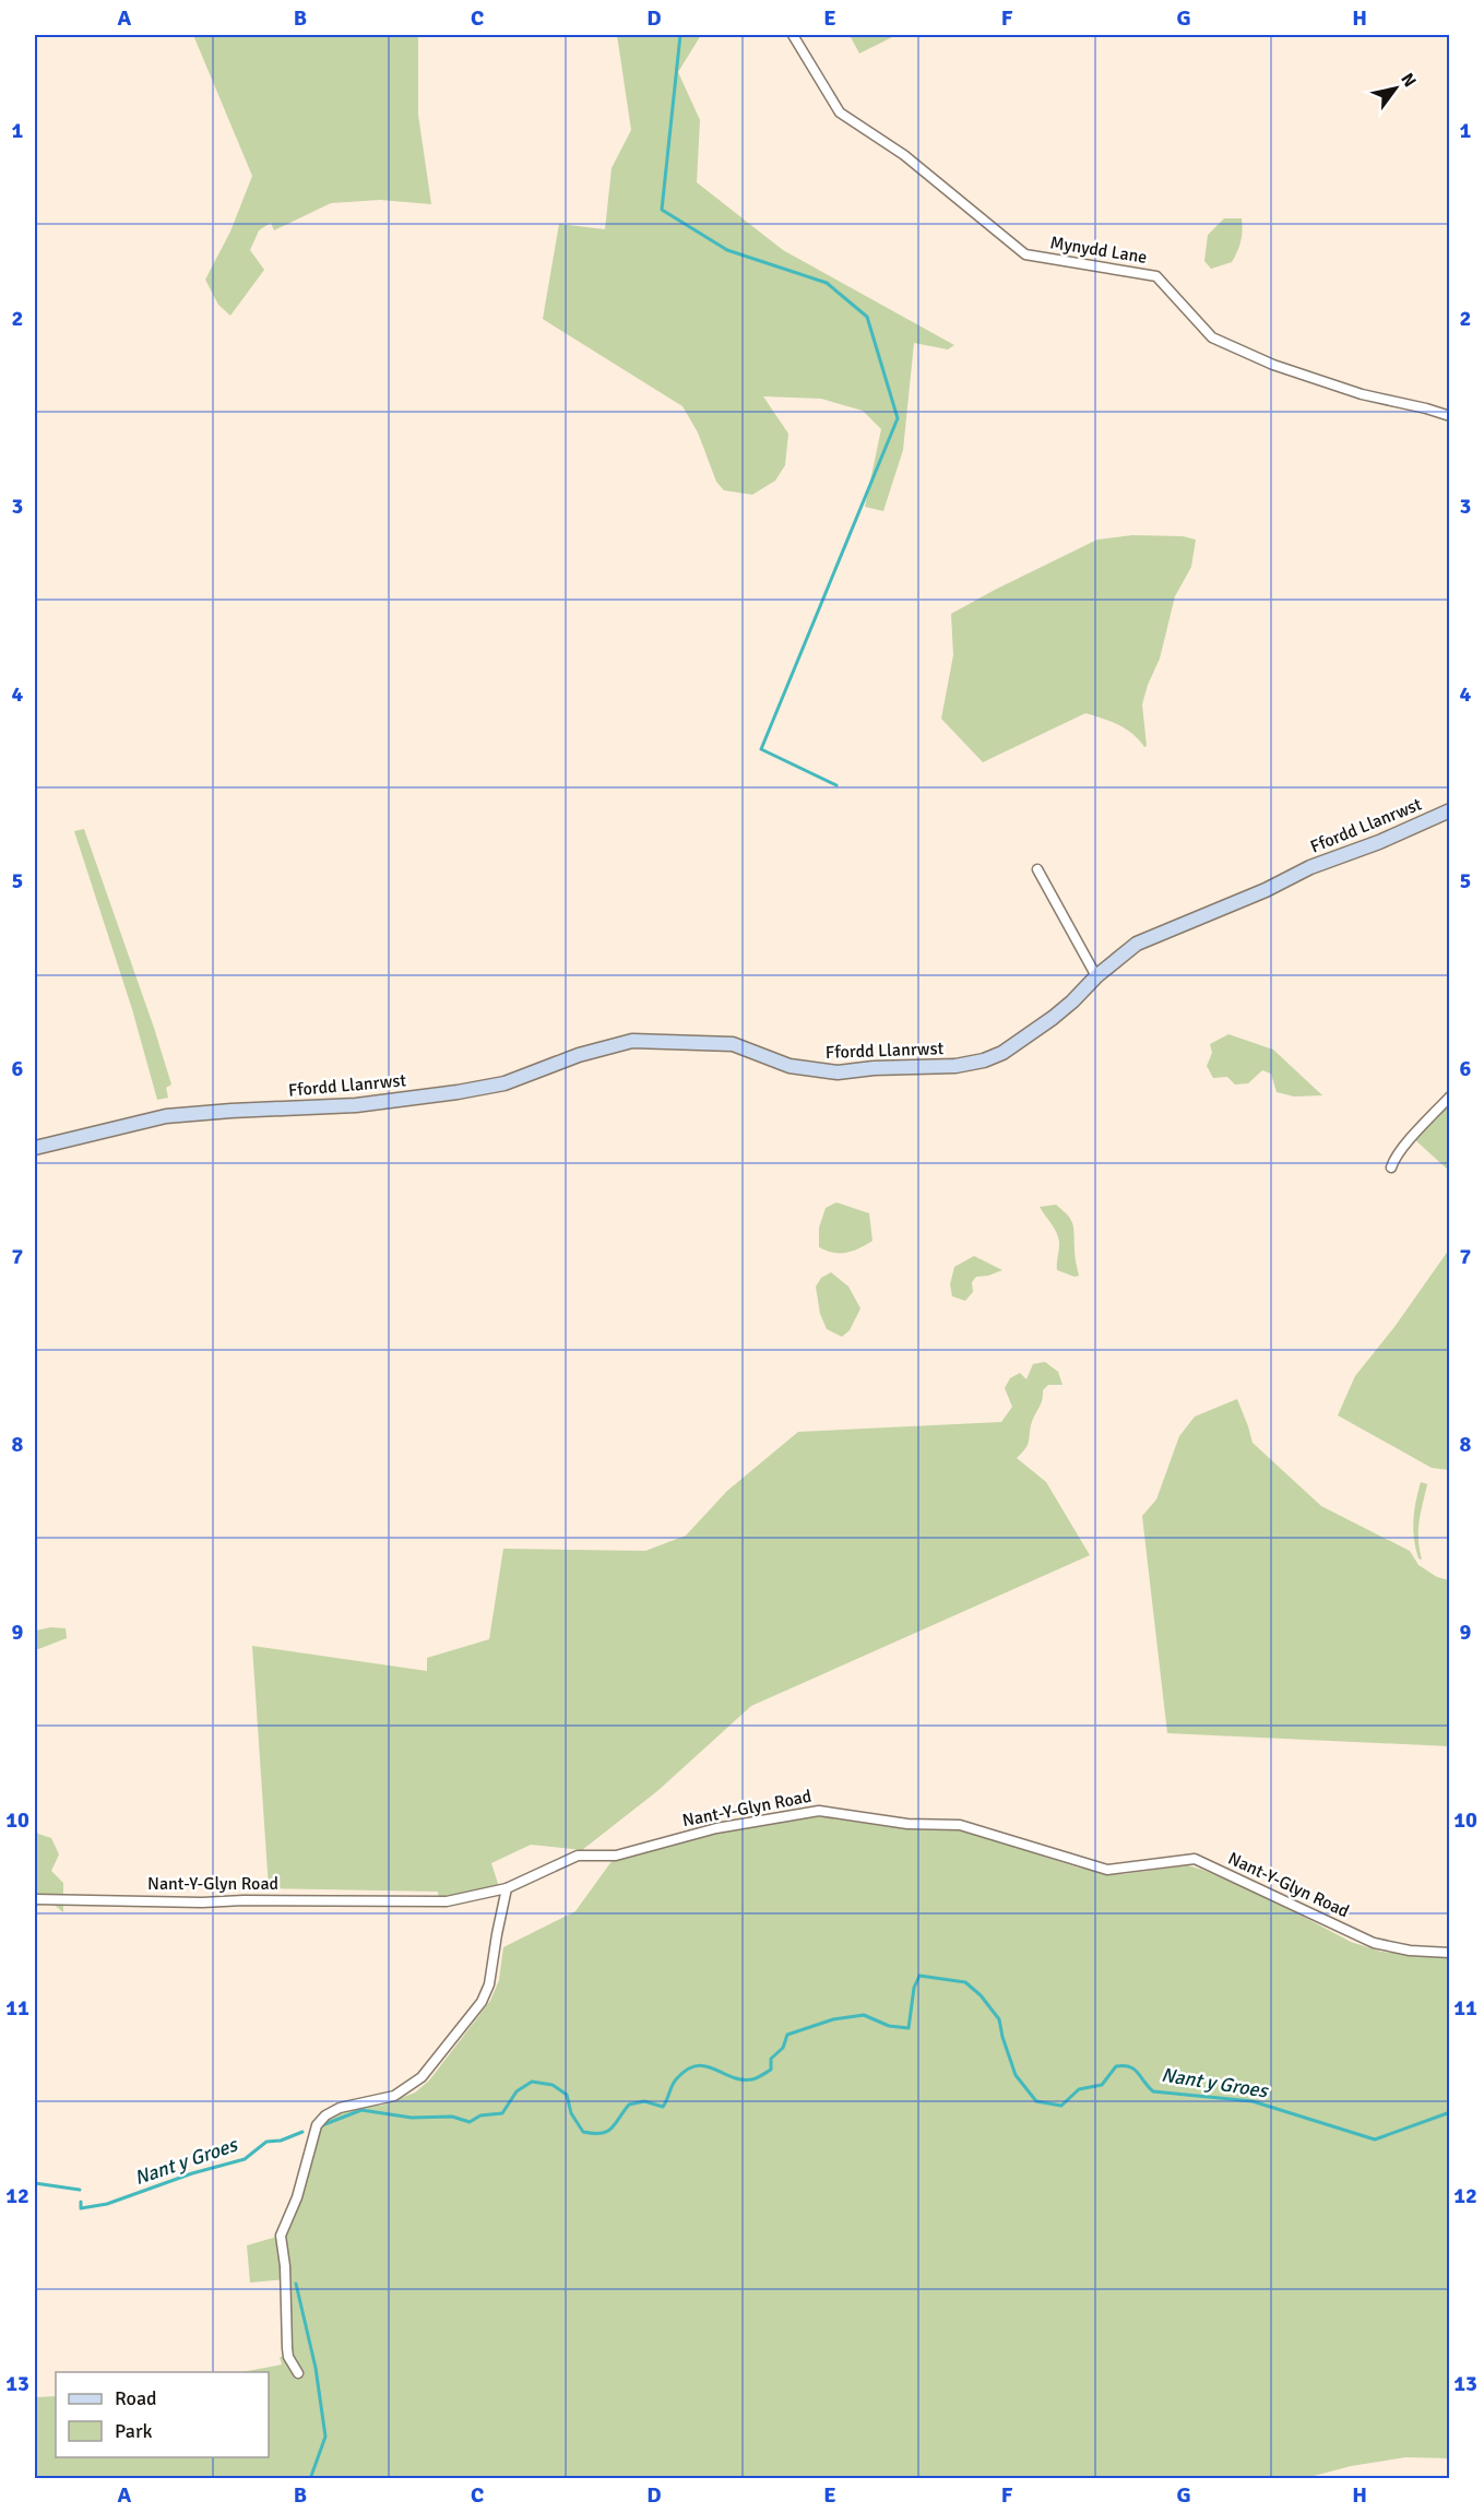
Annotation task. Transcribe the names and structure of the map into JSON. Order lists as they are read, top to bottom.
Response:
{
  "streets": {
    "main road": ["Ffordd Llanrwst"],
    "street": ["Mynydd Lane", "Nant-Y-Glyn Road"]
  },
  "water": ["Nant y Groes"],
  "legend": ["Road", "Park"],
  "north": "top right",
  "grid": {
    "columns": [
      "A",
      "B",
      "C",
      "D",
      "E",
      "F",
      "G",
      "H"
    ],
    "rows": [
      "1",
      "2",
      "3",
      "4",
      "5",
      "6",
      "7",
      "8",
      "9",
      "10",
      "11",
      "12",
      "13"
    ]
  }
}
